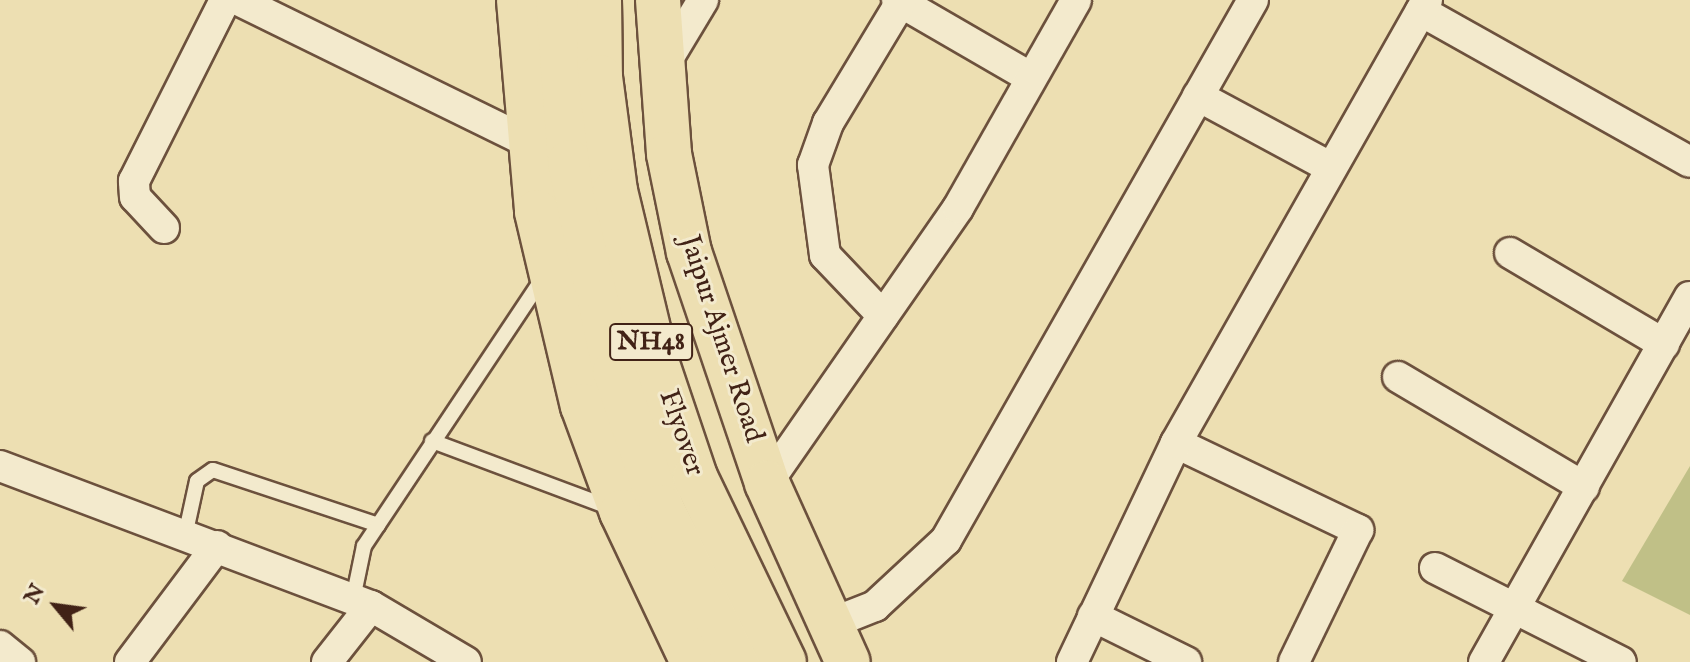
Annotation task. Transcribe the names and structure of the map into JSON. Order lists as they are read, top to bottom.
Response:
{
  "streets": {
    "highway": ["Jaipur Ajmer Road", "NH48", "Flyover"]
  },
  "north": "top left"
}
